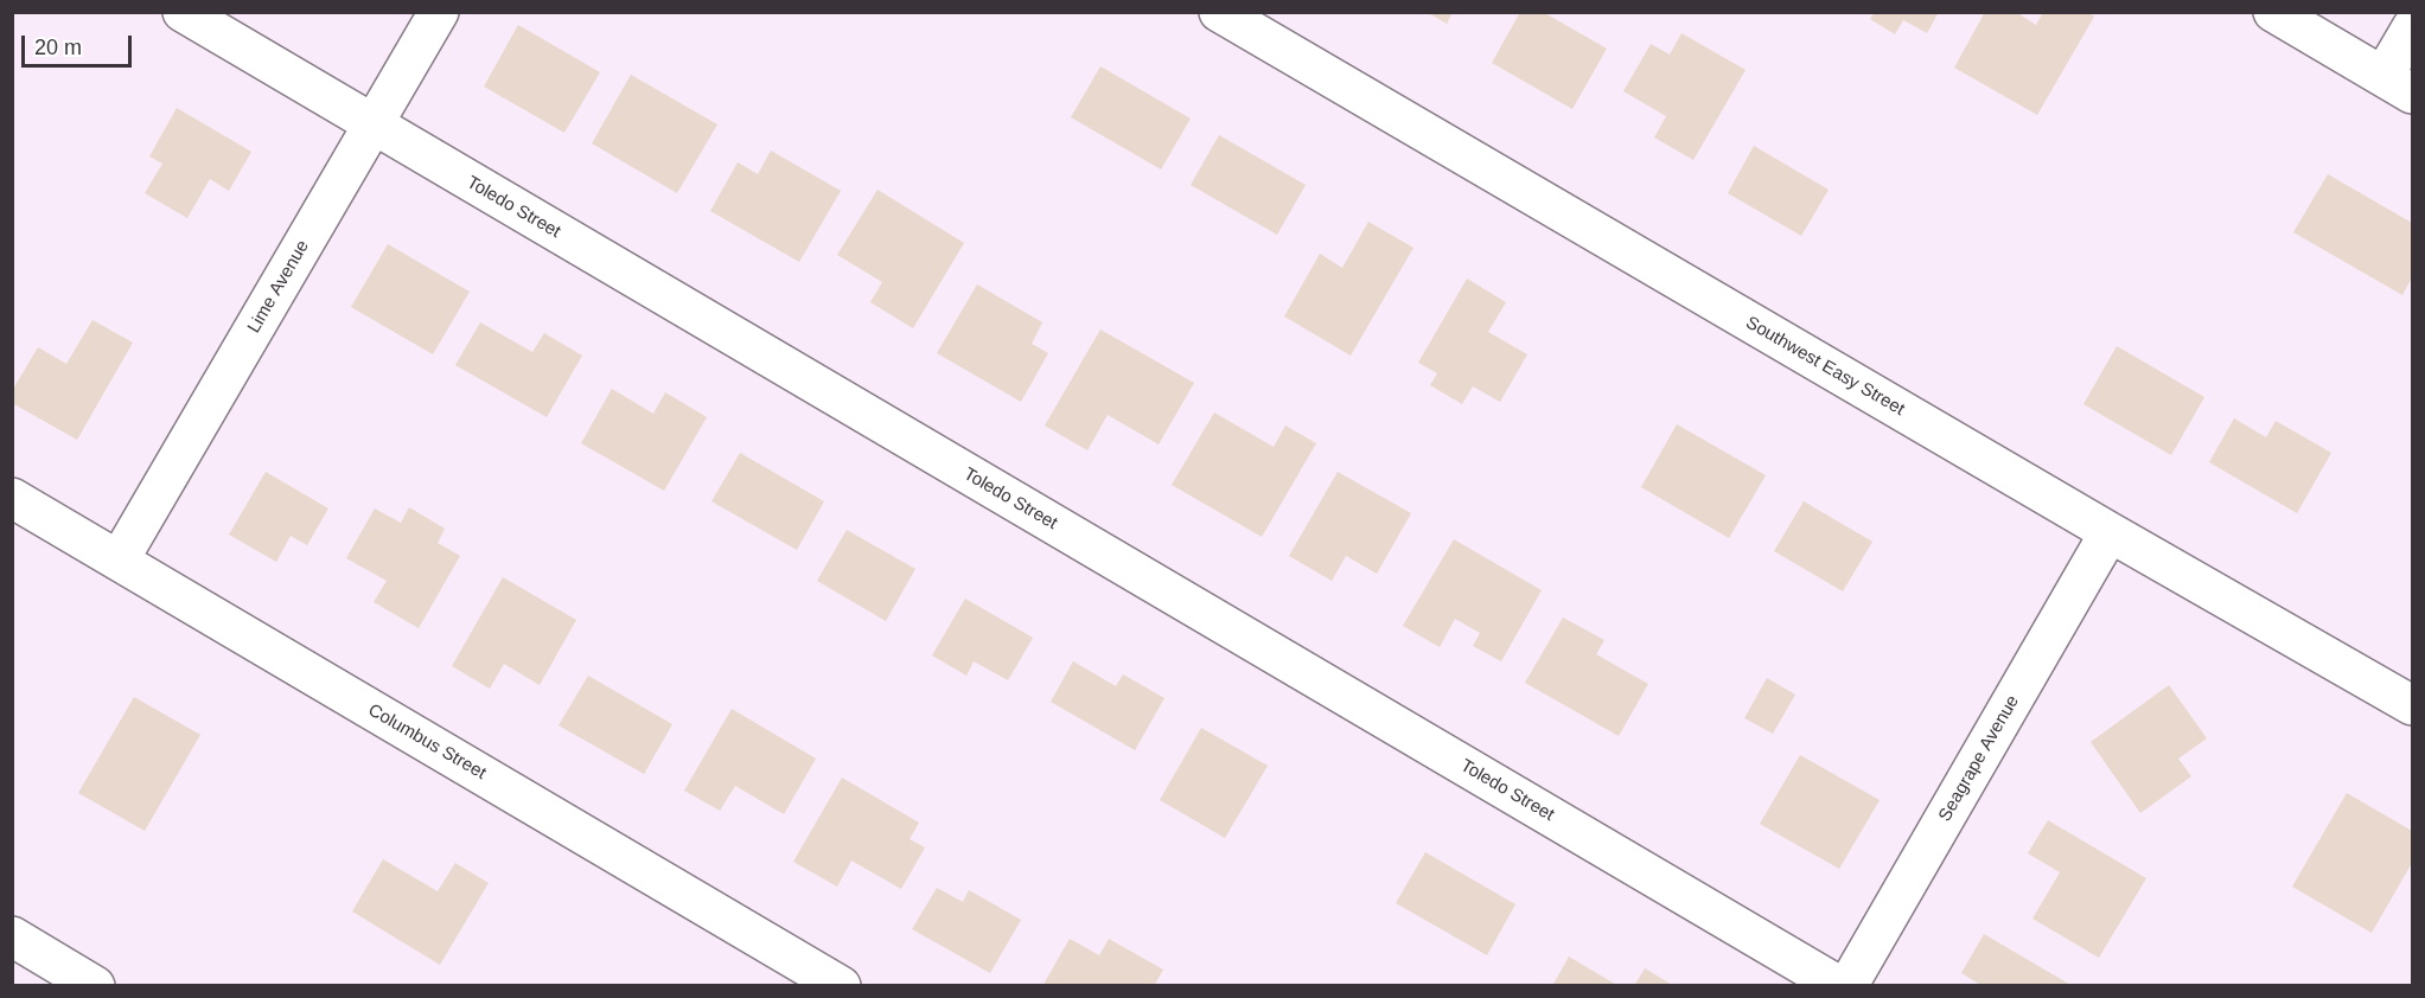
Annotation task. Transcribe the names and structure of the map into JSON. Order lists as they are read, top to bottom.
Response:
{
  "streets": {
    "street": [
      "Toledo Street",
      "Lime Avenue",
      "Southwest Easy Street",
      "Columbus Street",
      "Seagrape Avenue"
    ]
  },
  "crossings": [
    ["Toledo Street", "Lime Avenue"],
    ["Lime Avenue", "Columbus Street"],
    ["Southwest Easy Street", "Seagrape Avenue"]
  ],
  "scale_bar": "20 m"
}
